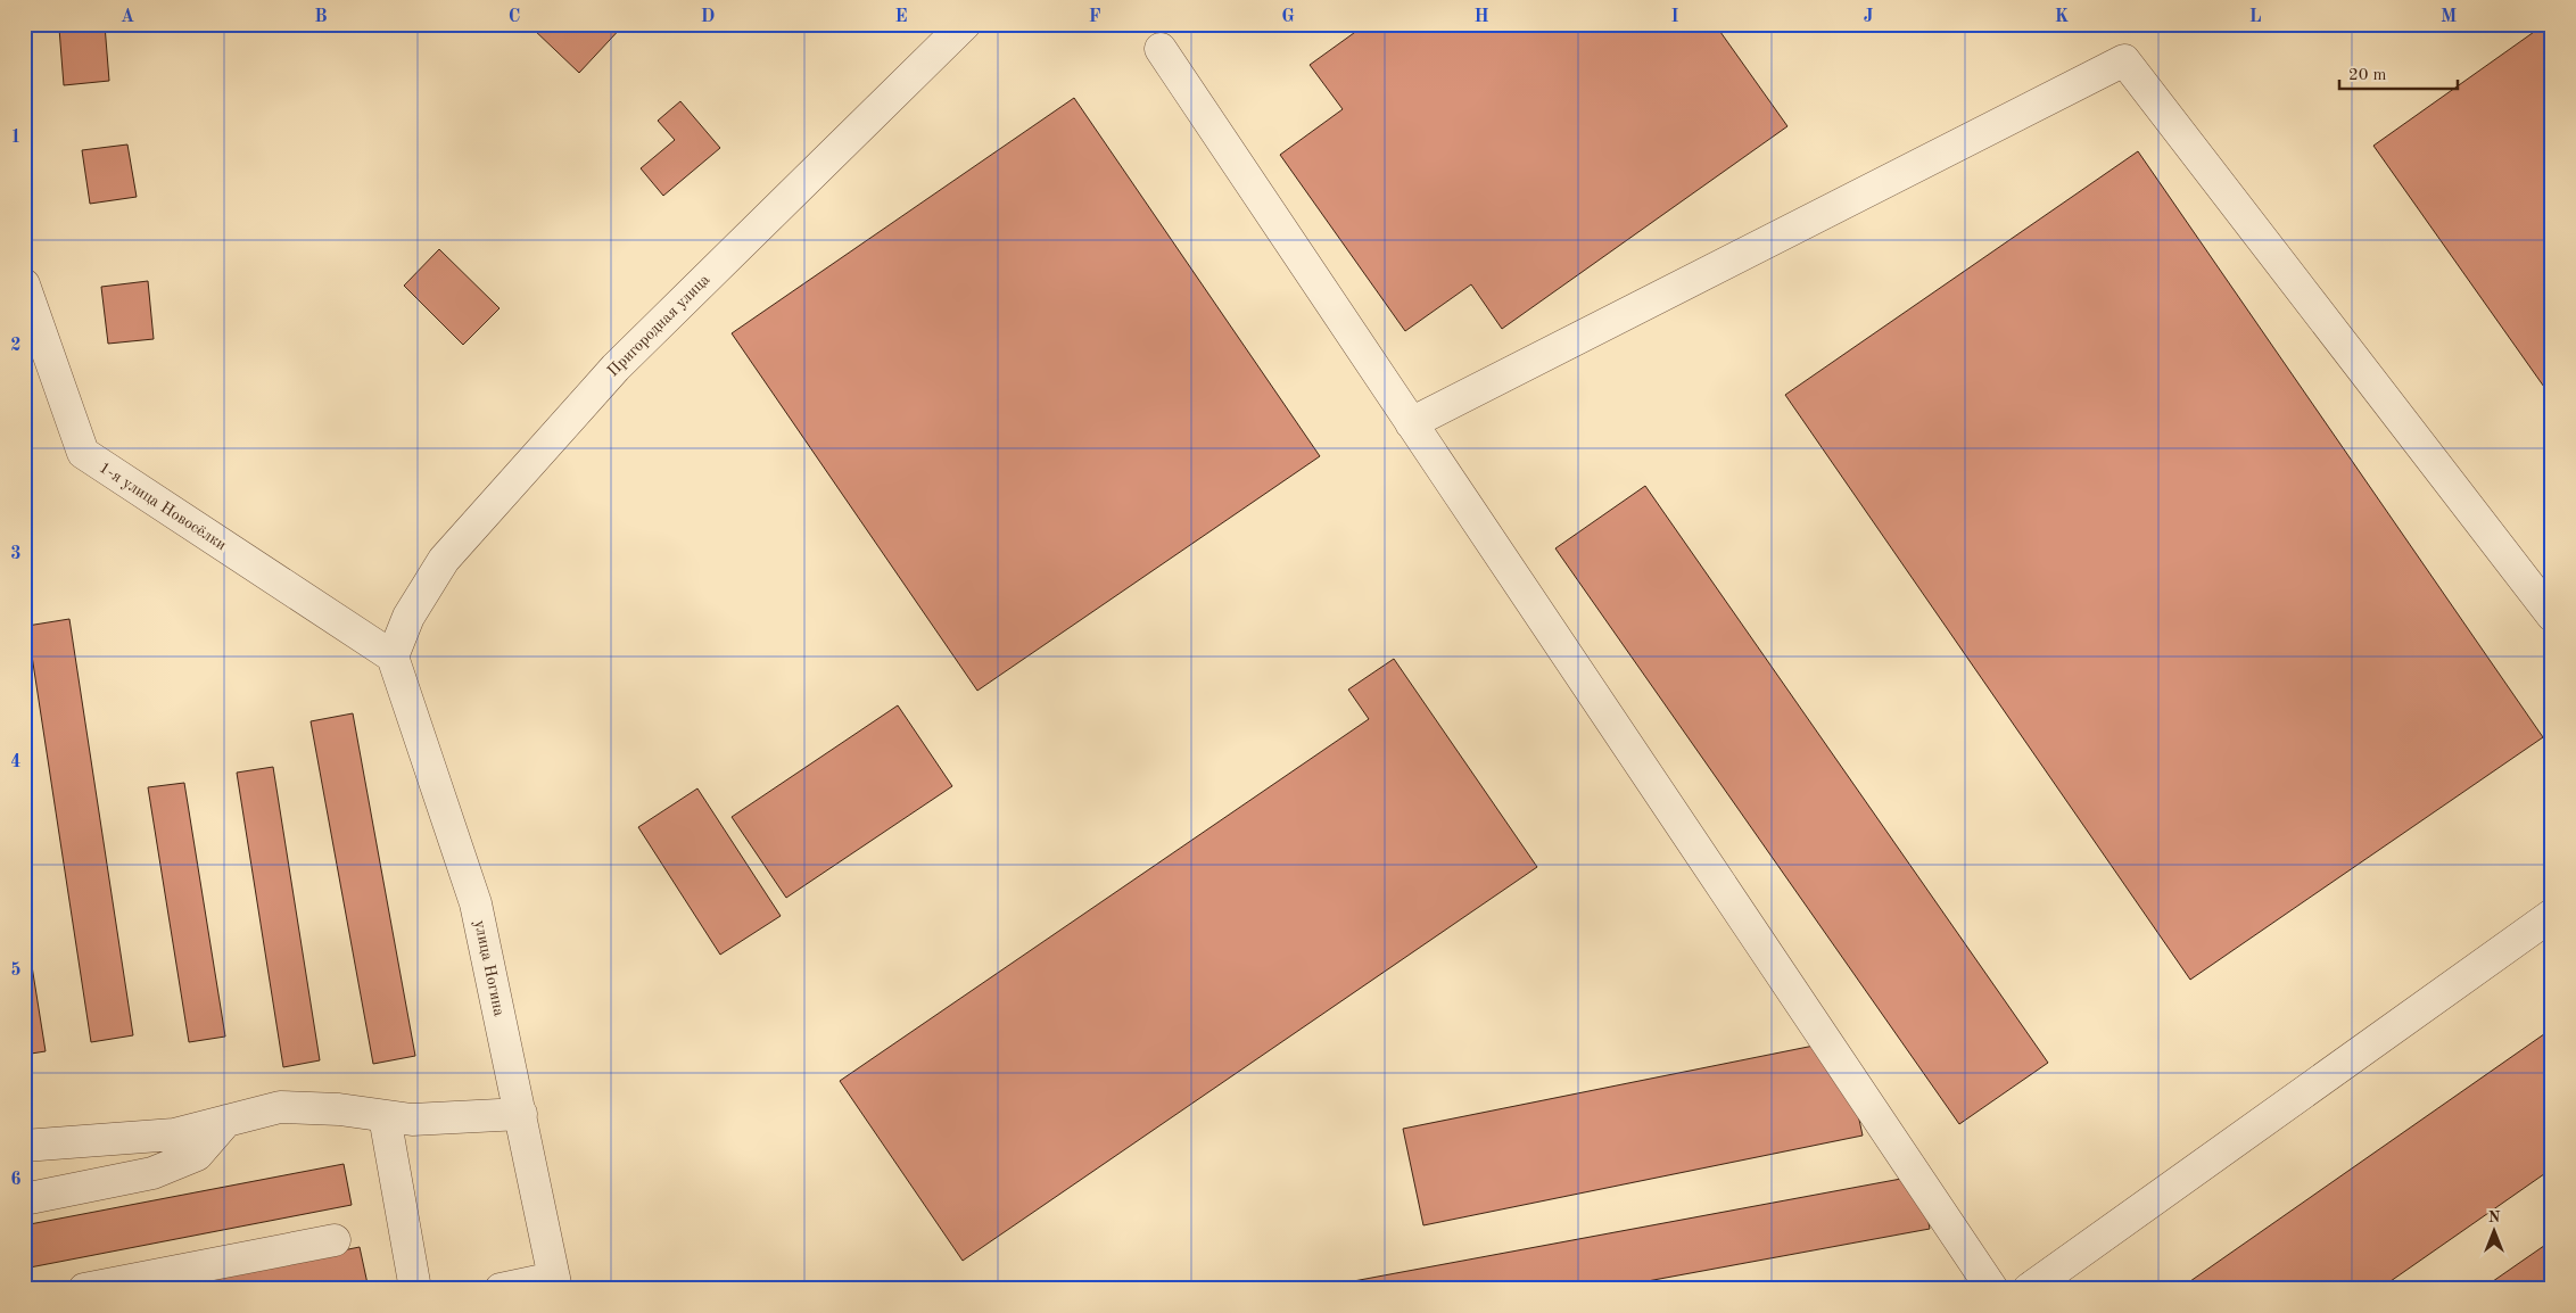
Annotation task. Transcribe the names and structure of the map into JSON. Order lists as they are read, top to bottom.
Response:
{
  "streets": {
    "street": ["Пригородная улица", "1-я улица Новосёлки", "улица Ногина"]
  },
  "crossings": [
    ["Пригородная улица", "1-я улица Новосёлки"],
    ["Пригородная улица", "улица Ногина"],
    ["1-я улица Новосёлки", "улица Ногина"]
  ],
  "scale_bar": "20 m",
  "north": "top",
  "grid": {
    "columns": [
      "A",
      "B",
      "C",
      "D",
      "E",
      "F",
      "G",
      "H",
      "I",
      "J",
      "K",
      "L",
      "M"
    ],
    "rows": [
      "1",
      "2",
      "3",
      "4",
      "5",
      "6"
    ]
  }
}
